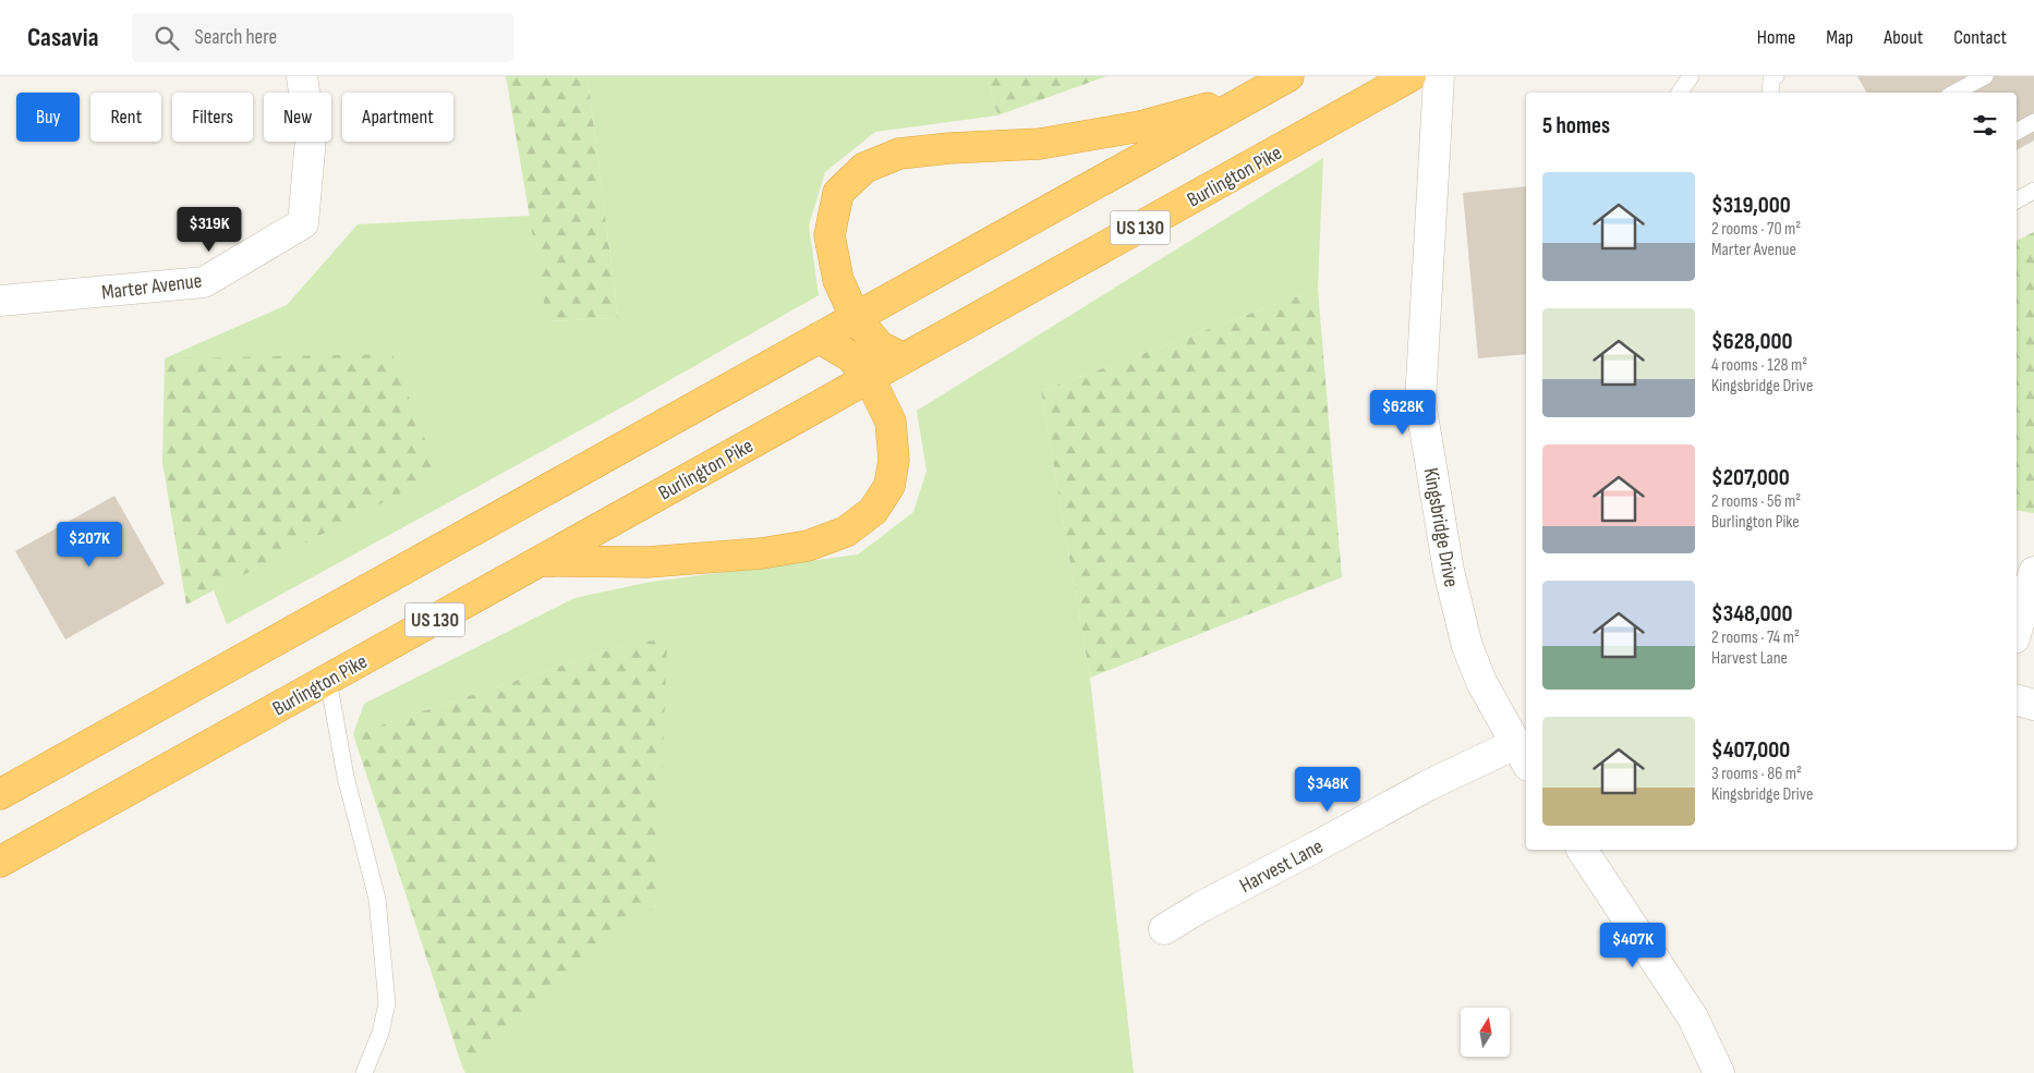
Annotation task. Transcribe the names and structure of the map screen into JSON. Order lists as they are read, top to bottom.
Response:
{
  "streets": {
    "highway": ["Burlington Pike", "US 130"],
    "street": ["Marter Avenue", "Kingsbridge Drive", "Harvest Lane"]
  },
  "crossings": [
    ["Kingsbridge Drive", "Harvest Lane"]
  ],
  "north": "top",
  "page": {
    "header": "Casavia",
    "search": "Search here",
    "nav": [
      "Home",
      "Map",
      "About",
      "Contact"
    ],
    "chip": [
      "Buy",
      "Rent",
      "Filters",
      "New",
      "Apartment"
    ],
    "heading": "5 homes",
    "list": [
      {
        "name": "$319,000",
        "note": "2 rooms · 70 m² · Marter Avenue"
      },
      {
        "name": "$628,000",
        "note": "4 rooms · 128 m² · Kingsbridge Drive"
      },
      {
        "name": "$207,000",
        "note": "2 rooms · 56 m² · Burlington Pike"
      },
      {
        "name": "$348,000",
        "note": "2 rooms · 74 m² · Harvest Lane"
      },
      {
        "name": "$407,000",
        "note": "3 rooms · 86 m² · Kingsbridge Drive"
      }
    ],
    "price": [
      "$319K",
      "$628K",
      "$207K",
      "$348K",
      "$407K"
    ]
  }
}
